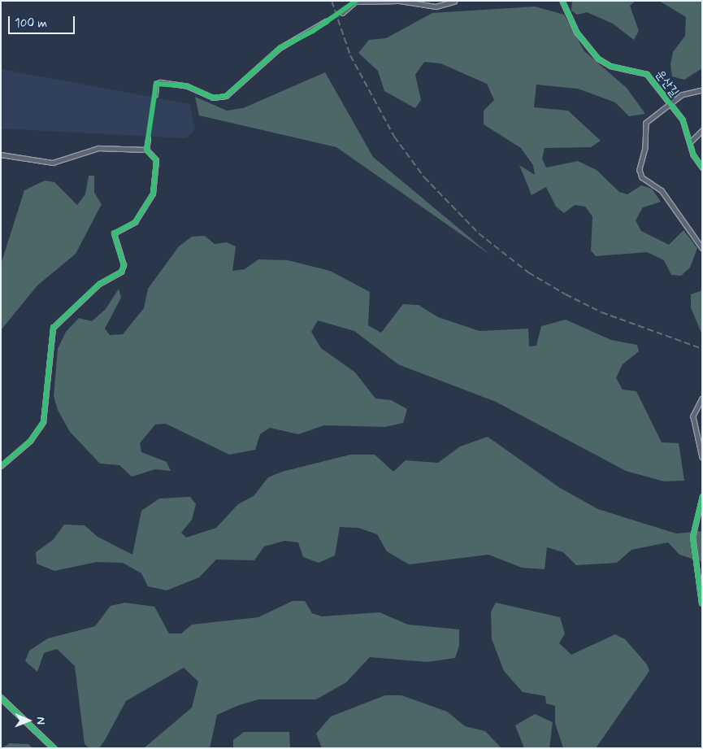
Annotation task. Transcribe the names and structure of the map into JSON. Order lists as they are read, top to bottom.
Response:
{
  "streets": {
    "street": ["운산길"]
  },
  "scale_bar": "100 m",
  "north": "right"
}
